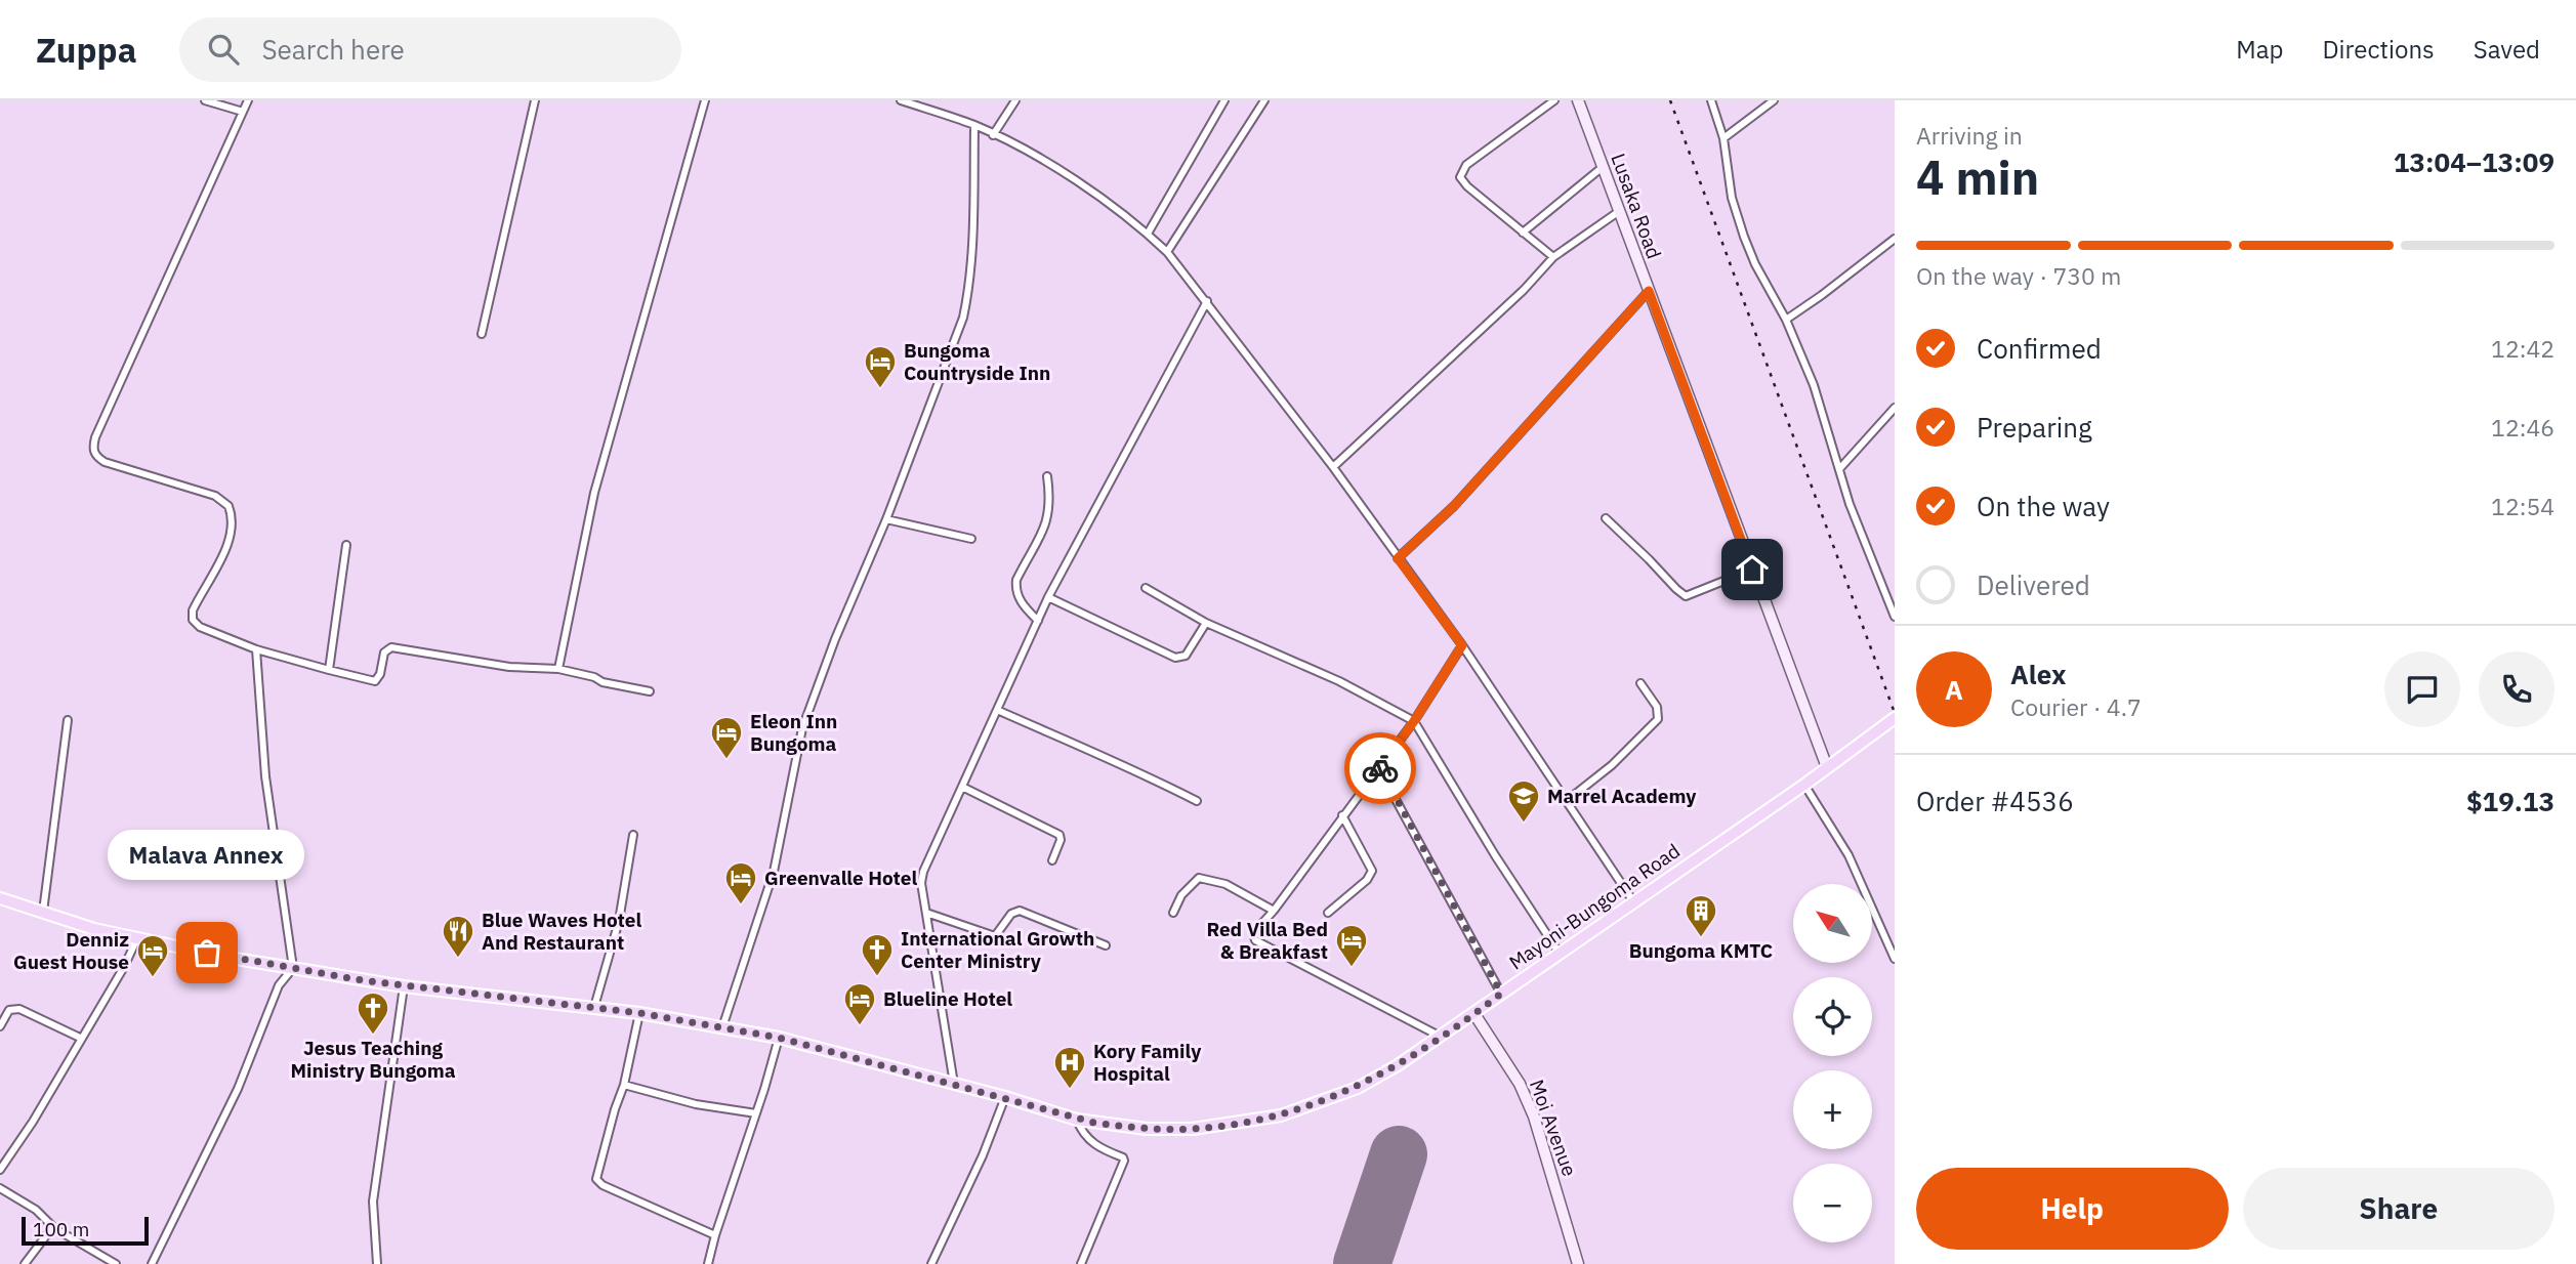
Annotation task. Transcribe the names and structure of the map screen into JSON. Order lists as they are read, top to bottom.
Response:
{
  "streets": {
    "main road": ["Mayoni-Bungoma Road"],
    "street": ["Lusaka Road", "Moi Avenue"]
  },
  "crossings": [
    ["Lusaka Road", "Mayoni-Bungoma Road"],
    ["Mayoni-Bungoma Road", "Moi Avenue"]
  ],
  "places": {
    "hotel": [
      "Bungoma Countryside Inn",
      "Eleon Inn Bungoma",
      "Greenvalle Hotel",
      "Red Villa Bed & Breakfast",
      "Denniz Guest House",
      "Blueline Hotel"
    ],
    "school or university": ["Marrel Academy"],
    "building": ["Bungoma KMTC"],
    "other": ["Malava Annex"],
    "restaurant": ["Blue Waves Hotel And Restaurant"],
    "church": ["International Growth Center Ministry", "Jesus Teaching Ministry Bungoma"],
    "hospital": ["Kory Family Hospital"]
  },
  "scale_bar": "100 m",
  "north": "top left",
  "page": {
    "header": "Zuppa",
    "search": "Search here",
    "nav": ["Map", "Directions", "Saved"],
    "heading": ["4 min", "Arriving in", "13:04–13:09"],
    "panel": [
      "Alex",
      "Courier · 4.7",
      "Order #4536",
      "$19.13"
    ],
    "bar": "On the way · 730 m",
    "list": [
      ["Confirmed", "12:42"],
      ["Preparing", "12:46"],
      ["On the way", "12:54"],
      "Delivered"
    ],
    "round": "A",
    "bubble": "Malava Annex",
    "map_buttons": ["+", "−"],
    "buttons": ["Help", "Share"],
    "scale": "100 m"
  }
}
